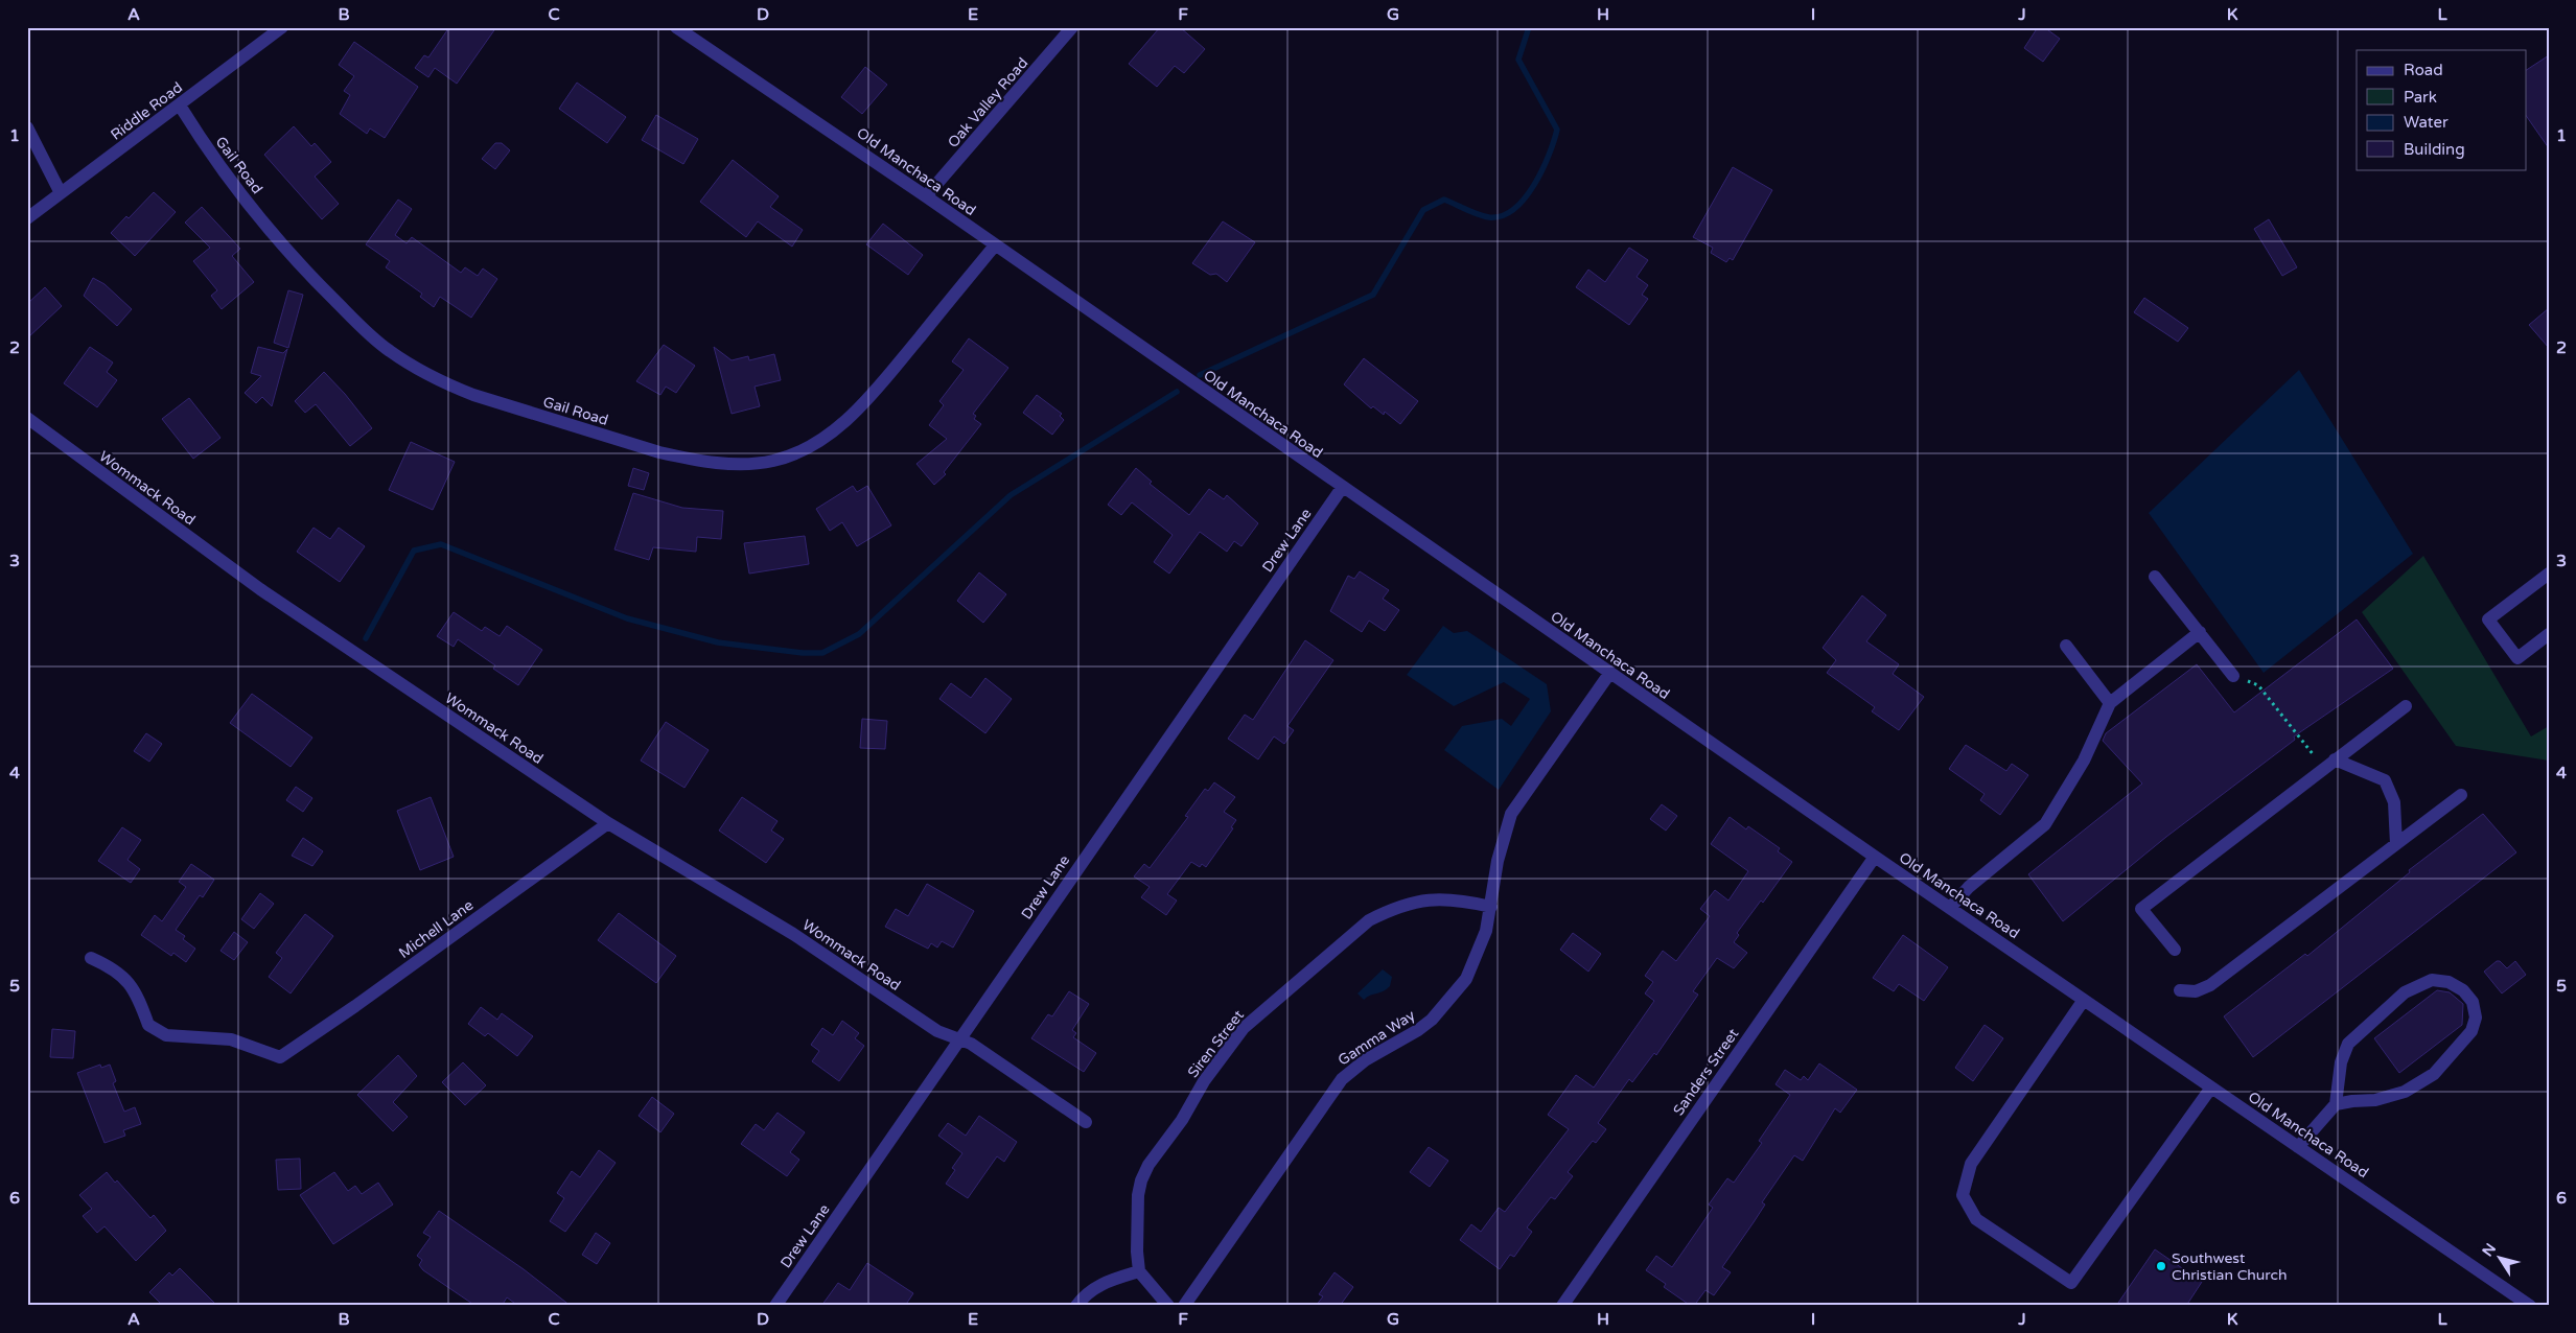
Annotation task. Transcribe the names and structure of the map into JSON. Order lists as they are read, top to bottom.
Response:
{
  "streets": {
    "street": [
      "Oak Valley Road",
      "Riddle Road",
      "Gail Road",
      "Old Manchaca Road",
      "Wommack Road",
      "Drew Lane",
      "Michell Lane",
      "Gamma Way",
      "Siren Street",
      "Sanders Street"
    ]
  },
  "crossings": [
    ["Oak Valley Road", "Old Manchaca Road"],
    ["Riddle Road", "Gail Road"],
    ["Gail Road", "Old Manchaca Road"],
    ["Old Manchaca Road", "Drew Lane"],
    ["Old Manchaca Road", "Gamma Way"],
    ["Old Manchaca Road", "Sanders Street"],
    ["Wommack Road", "Drew Lane"],
    ["Wommack Road", "Michell Lane"],
    ["Gamma Way", "Siren Street"]
  ],
  "places": ["Southwest Christian Church"],
  "legend": [
    "Road",
    "Park",
    "Water",
    "Building"
  ],
  "north": "top left",
  "grid": {
    "columns": [
      "A",
      "B",
      "C",
      "D",
      "E",
      "F",
      "G",
      "H",
      "I",
      "J",
      "K",
      "L"
    ],
    "rows": [
      "1",
      "2",
      "3",
      "4",
      "5",
      "6"
    ]
  }
}
